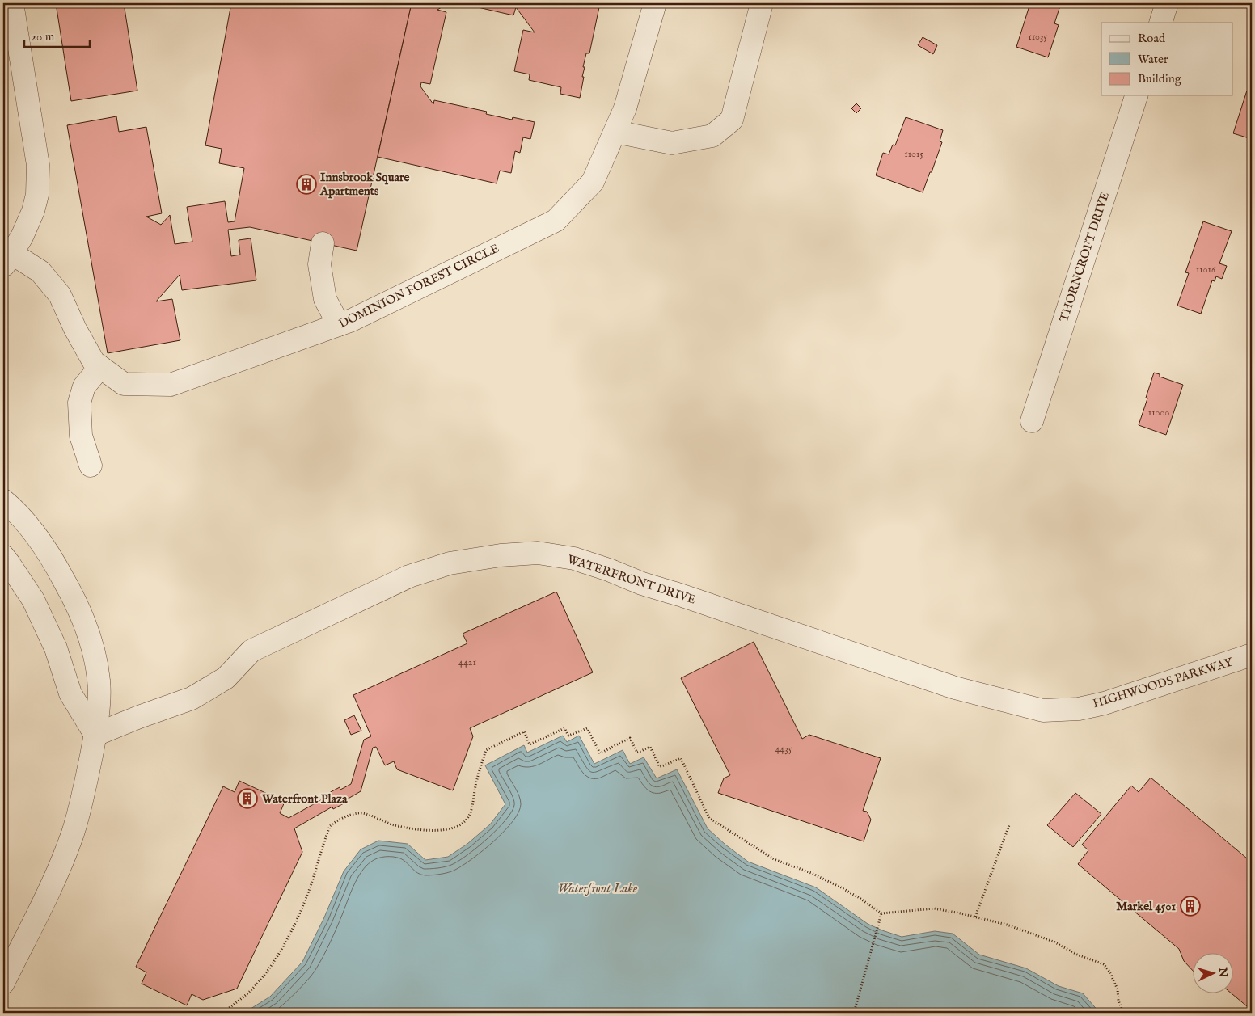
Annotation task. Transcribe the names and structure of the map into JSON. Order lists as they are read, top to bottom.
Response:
{
  "streets": {
    "street": [
      "THORNCROFT DRIVE",
      "DOMINION FOREST CIRCLE",
      "WATERFRONT DRIVE",
      "HIGHWOODS PARKWAY"
    ]
  },
  "crossings": [
    ["WATERFRONT DRIVE", "HIGHWOODS PARKWAY"]
  ],
  "water": ["Waterfront Lake"],
  "places": {
    "building": ["Innsbrook Square Apartments", "Waterfront Plaza", "Markel 4501"]
  },
  "house_numbers": [
    "11035",
    "11015",
    "11016",
    "11000",
    "4421",
    "4435"
  ],
  "legend": ["Road", "Water", "Building"],
  "scale_bar": "20 m",
  "north": "right"
}
